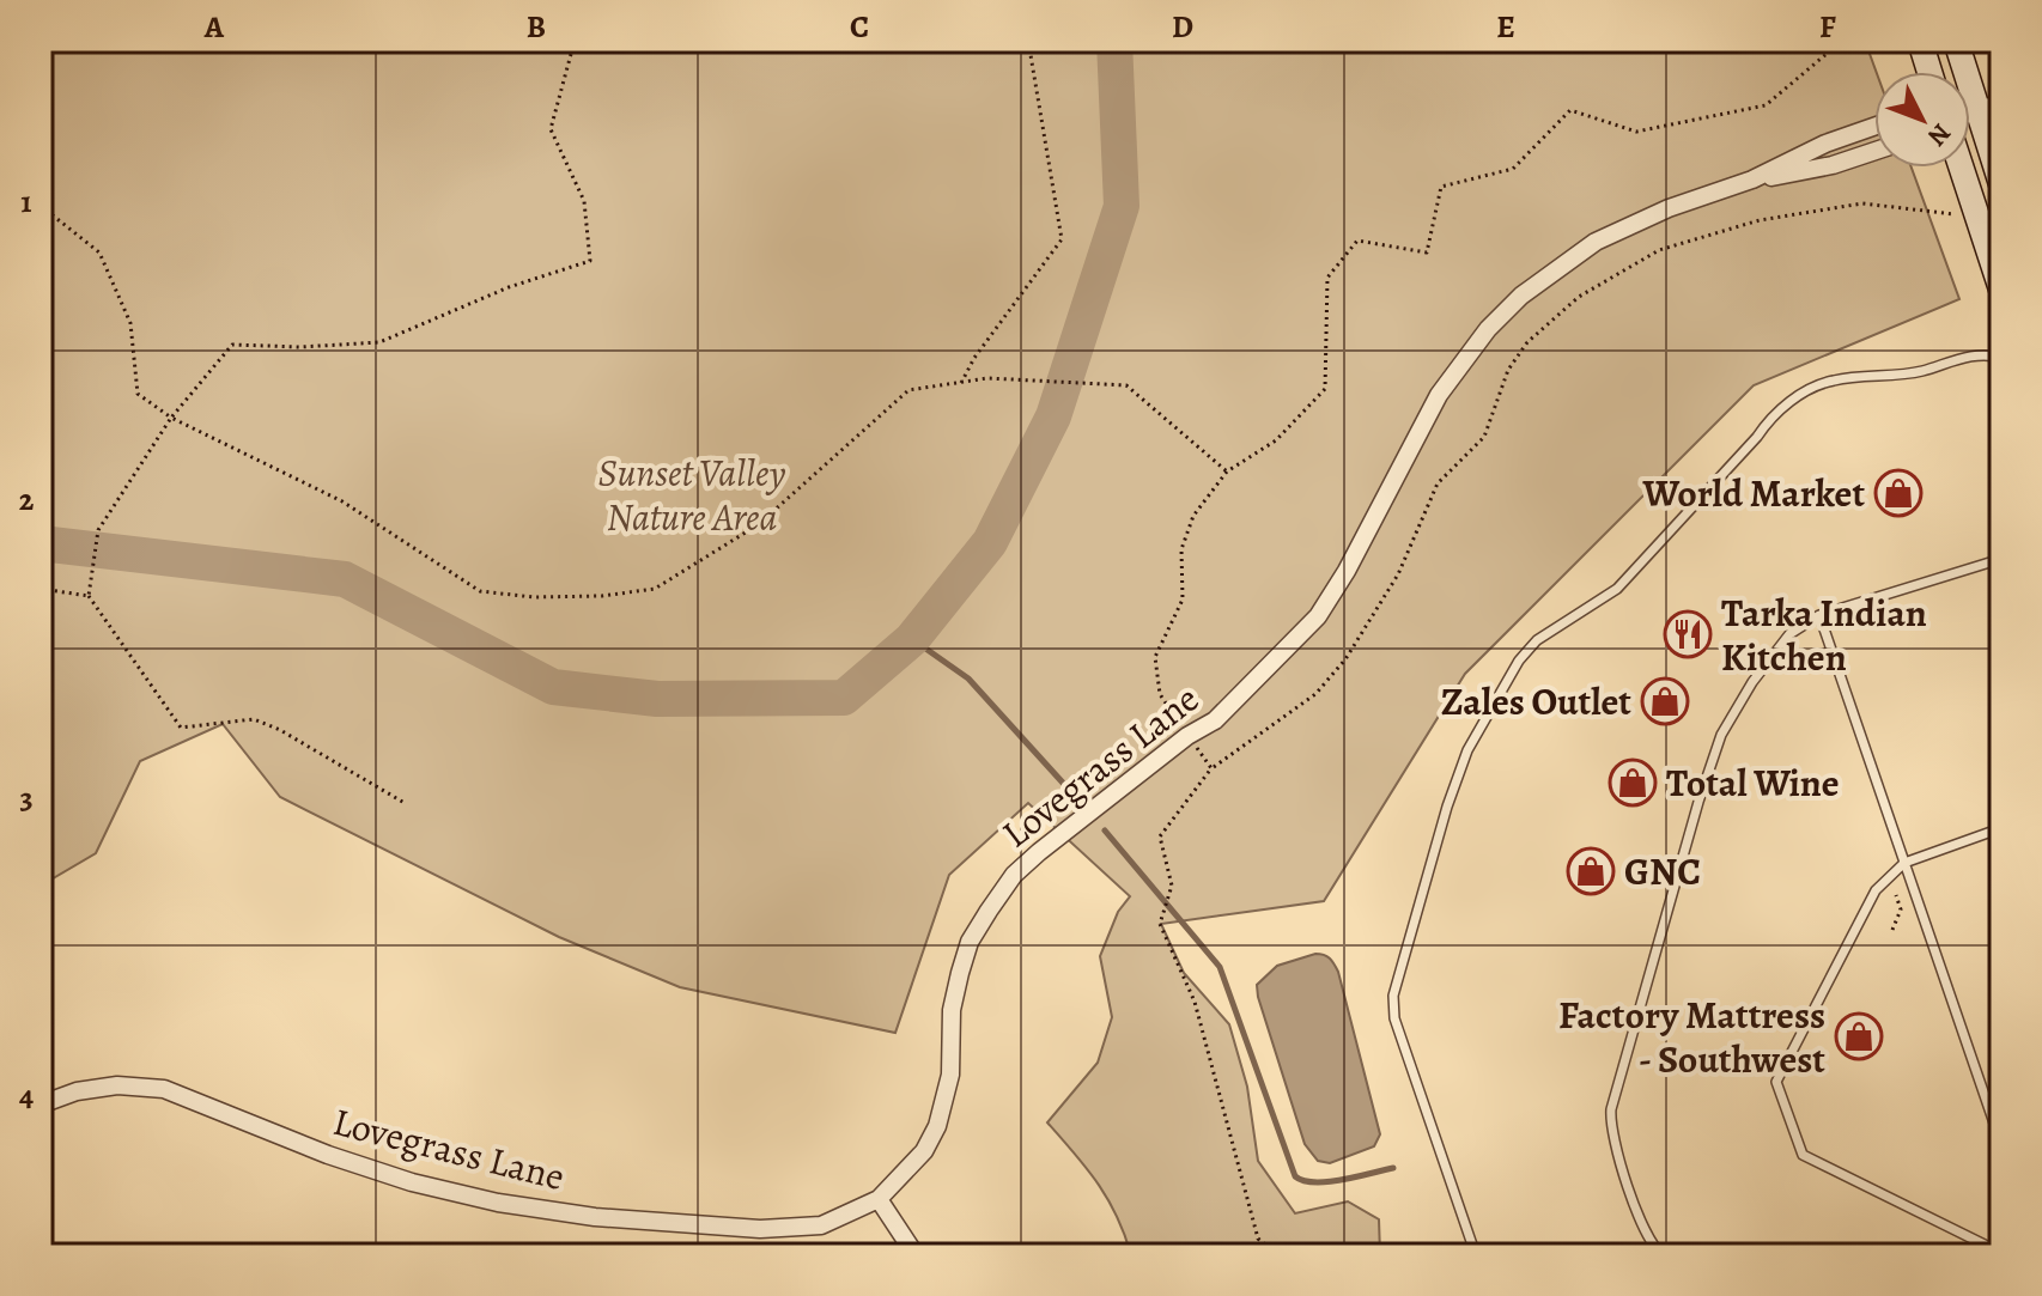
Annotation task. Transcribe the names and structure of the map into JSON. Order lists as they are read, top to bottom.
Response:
{
  "streets": {
    "street": ["Lovegrass Lane"]
  },
  "parks": ["Sunset Valley Nature Area"],
  "places": {
    "shop": [
      "World Market",
      "Zales Outlet",
      "Total Wine",
      "GNC",
      "Factory Mattress - Southwest"
    ],
    "restaurant": ["Tarka Indian Kitchen"]
  },
  "north": "bottom right",
  "grid": {
    "columns": [
      "A",
      "B",
      "C",
      "D",
      "E",
      "F"
    ],
    "rows": [
      "1",
      "2",
      "3",
      "4"
    ]
  }
}
